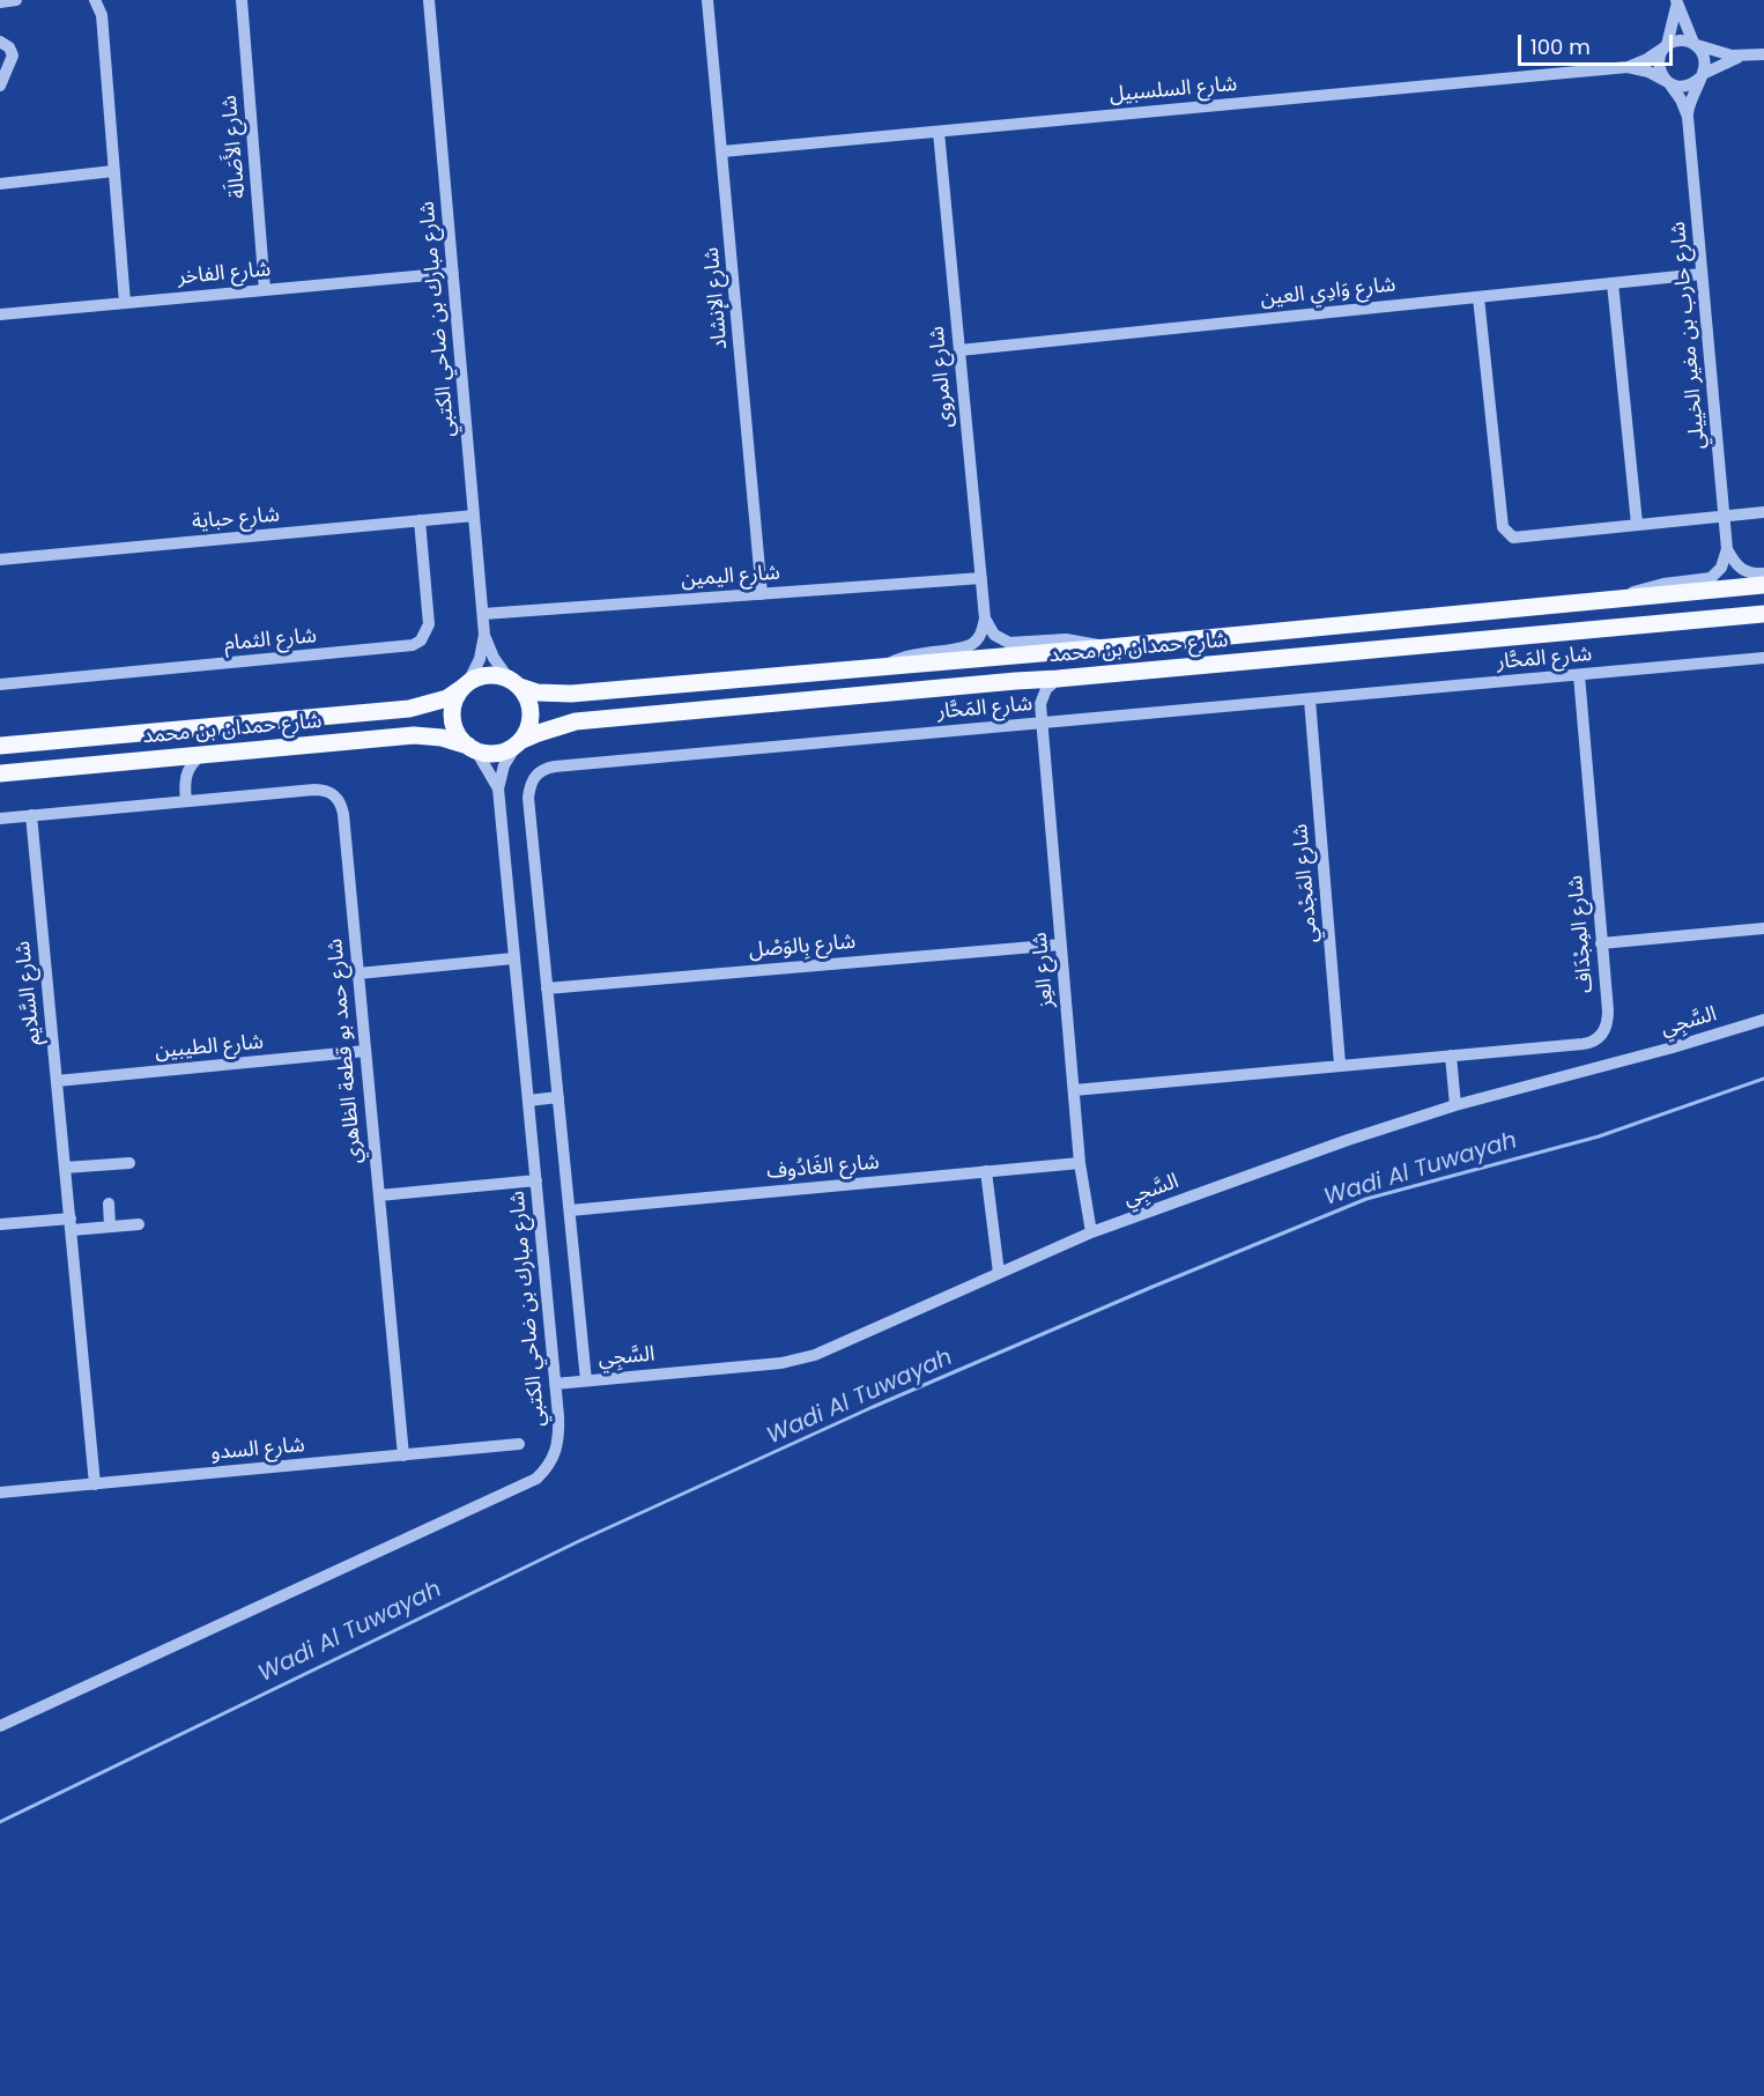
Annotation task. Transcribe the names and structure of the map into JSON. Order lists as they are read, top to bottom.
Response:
{
  "streets": {
    "main road": ["شارع حمدان بن محمد"],
    "street": [
      "شارع السلسبيل",
      "شارع الأَصَالَة",
      "شارع الفاخر",
      "شارع وَادِي العين",
      "شارع الإنشاد",
      "شارع مبارك بن ضاحي الكتبي",
      "شارع حارب بن مغير الخييلي",
      "شارع المروى",
      "شارع حباية",
      "شارع اليمين",
      "شارع الثمام",
      "شارع المَحَّار",
      "شارع المَجْدمي",
      "شارع المِجْدَاف",
      "شارع بِالوَصْل",
      "شارع العِز",
      "شارع السَّلايم",
      "السَّجِي",
      "شارع الطيبين",
      "شارع حمد بو قطعة الظاهري",
      "شارع الغَادُوف",
      "شارع السدو"
    ]
  },
  "crossings": [
    ["شارع السلسبيل", "شارع الإنشاد"],
    ["شارع السلسبيل", "شارع حارب بن مغير الخييلي"],
    ["شارع السلسبيل", "شارع المروى"],
    ["شارع الأَصَالَة", "شارع الفاخر"],
    ["شارع الفاخر", "شارع مبارك بن ضاحي الكتبي"],
    ["شارع وَادِي العين", "شارع حارب بن مغير الخييلي"],
    ["شارع وَادِي العين", "شارع المروى"],
    ["شارع الإنشاد", "شارع اليمين"],
    ["شارع مبارك بن ضاحي الكتبي", "شارع حباية"],
    ["شارع مبارك بن ضاحي الكتبي", "شارع اليمين"],
    ["شارع مبارك بن ضاحي الكتبي", "شارع حمدان بن محمد"],
    ["شارع مبارك بن ضاحي الكتبي", "السَّجِي"],
    ["شارع المروى", "شارع اليمين"],
    ["شارع حباية", "شارع الثمام"],
    ["شارع المَحَّار", "شارع المَجْدمي"],
    ["شارع المَحَّار", "شارع المِجْدَاف"],
    ["شارع المَحَّار", "شارع بِالوَصْل"],
    ["شارع المَحَّار", "شارع العِز"],
    ["شارع المَحَّار", "السَّجِي"],
    ["شارع المَحَّار", "شارع الغَادُوف"],
    ["شارع المَجْدمي", "شارع المِجْدَاف"],
    ["شارع المِجْدَاف", "شارع العِز"],
    ["شارع بِالوَصْل", "شارع العِز"],
    ["شارع العِز", "السَّجِي"],
    ["شارع العِز", "شارع الغَادُوف"],
    ["شارع السَّلايم", "شارع الطيبين"],
    ["شارع السَّلايم", "شارع حمد بو قطعة الظاهري"],
    ["شارع السَّلايم", "شارع السدو"],
    ["شارع الطيبين", "شارع حمد بو قطعة الظاهري"],
    ["شارع حمد بو قطعة الظاهري", "شارع السدو"]
  ],
  "water": ["Wadi Al Tuwayah"],
  "scale_bar": "100 m"
}
